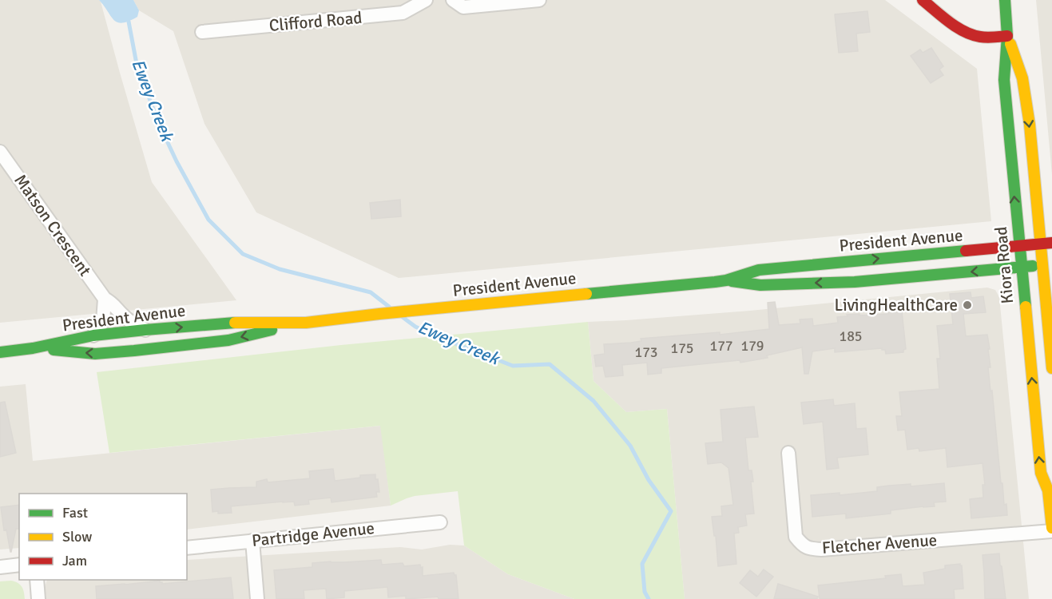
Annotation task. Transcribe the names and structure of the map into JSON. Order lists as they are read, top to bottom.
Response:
{
  "streets": {
    "main road": ["President Avenue", "Kiora Road"],
    "street": [
      "Clifford Road",
      "Matson Crescent",
      "Partridge Avenue",
      "Fletcher Avenue"
    ]
  },
  "crossings": [
    ["Matson Crescent", "President Avenue"],
    ["President Avenue", "Kiora Road"],
    ["Kiora Road", "Fletcher Avenue"]
  ],
  "water": ["Ewey Creek"],
  "places": ["LivingHealthCare"],
  "house_numbers": [
    "185",
    "177",
    "179",
    "175",
    "173"
  ],
  "legend": ["Fast", "Slow", "Jam"]
}
